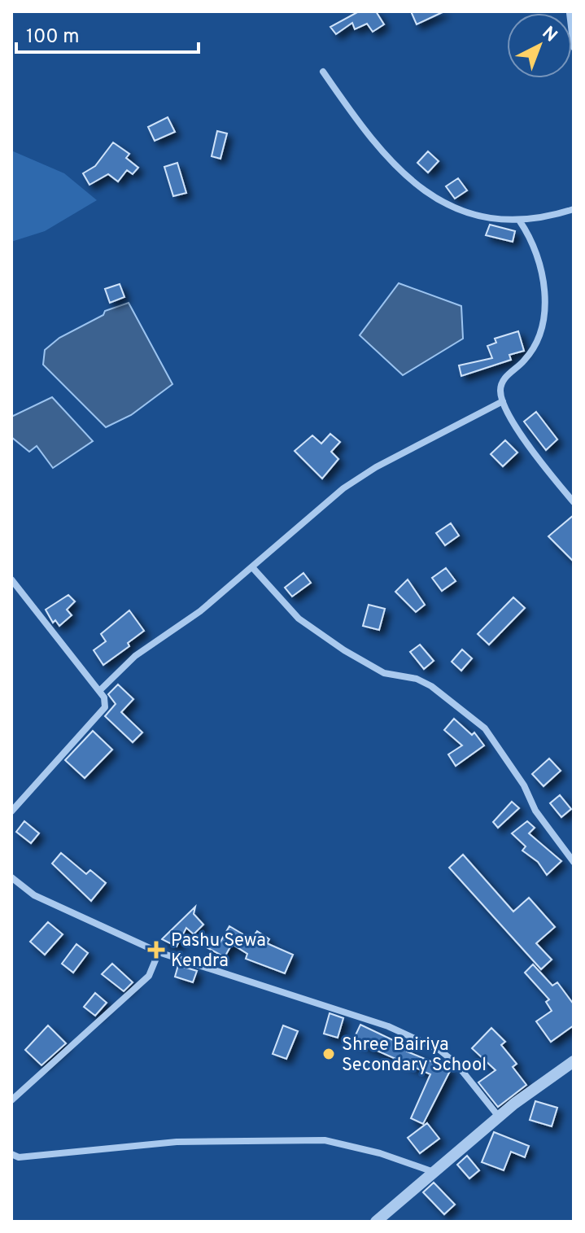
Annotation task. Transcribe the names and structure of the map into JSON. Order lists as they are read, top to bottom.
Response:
{
  "places": {
    "health": ["Pashu Sewa Kendra"],
    "other": ["Shree Bairiya Secondary School"]
  },
  "scale_bar": "100 m",
  "north": "top right"
}
